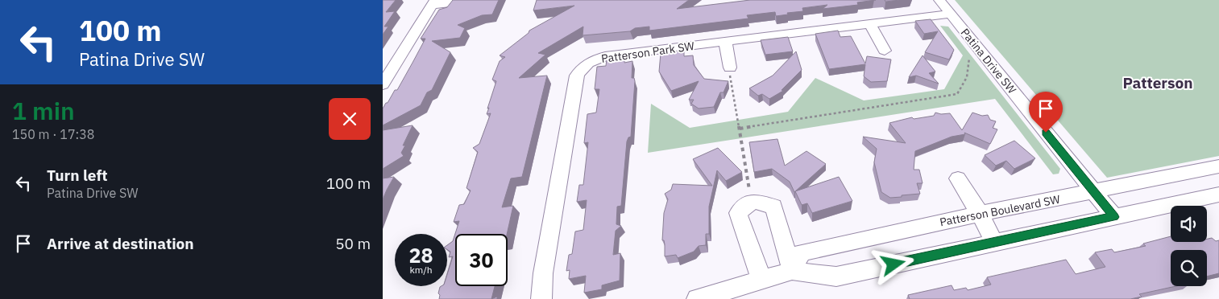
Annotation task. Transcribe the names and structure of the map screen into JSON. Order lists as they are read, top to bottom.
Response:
{
  "streets": {
    "street": ["Patterson Park SW", "Patina Drive SW", "Patterson Boulevard SW"]
  },
  "crossings": [
    ["Patterson Park SW", "Patina Drive SW"],
    ["Patina Drive SW", "Patterson Boulevard SW"]
  ],
  "districts": ["Patterson"],
  "page": {
    "turn": ["100 m", "Patina Drive SW"],
    "heading": ["1 min", "150 m · 17:38"],
    "list": [
      {
        "name": "Turn left",
        "note": "Patina Drive SW",
        "value": "100 m"
      },
      {
        "name": "Arrive at destination",
        "value": "50 m"
      }
    ],
    "speed": "28 km/h",
    "limit": "30"
  }
}
